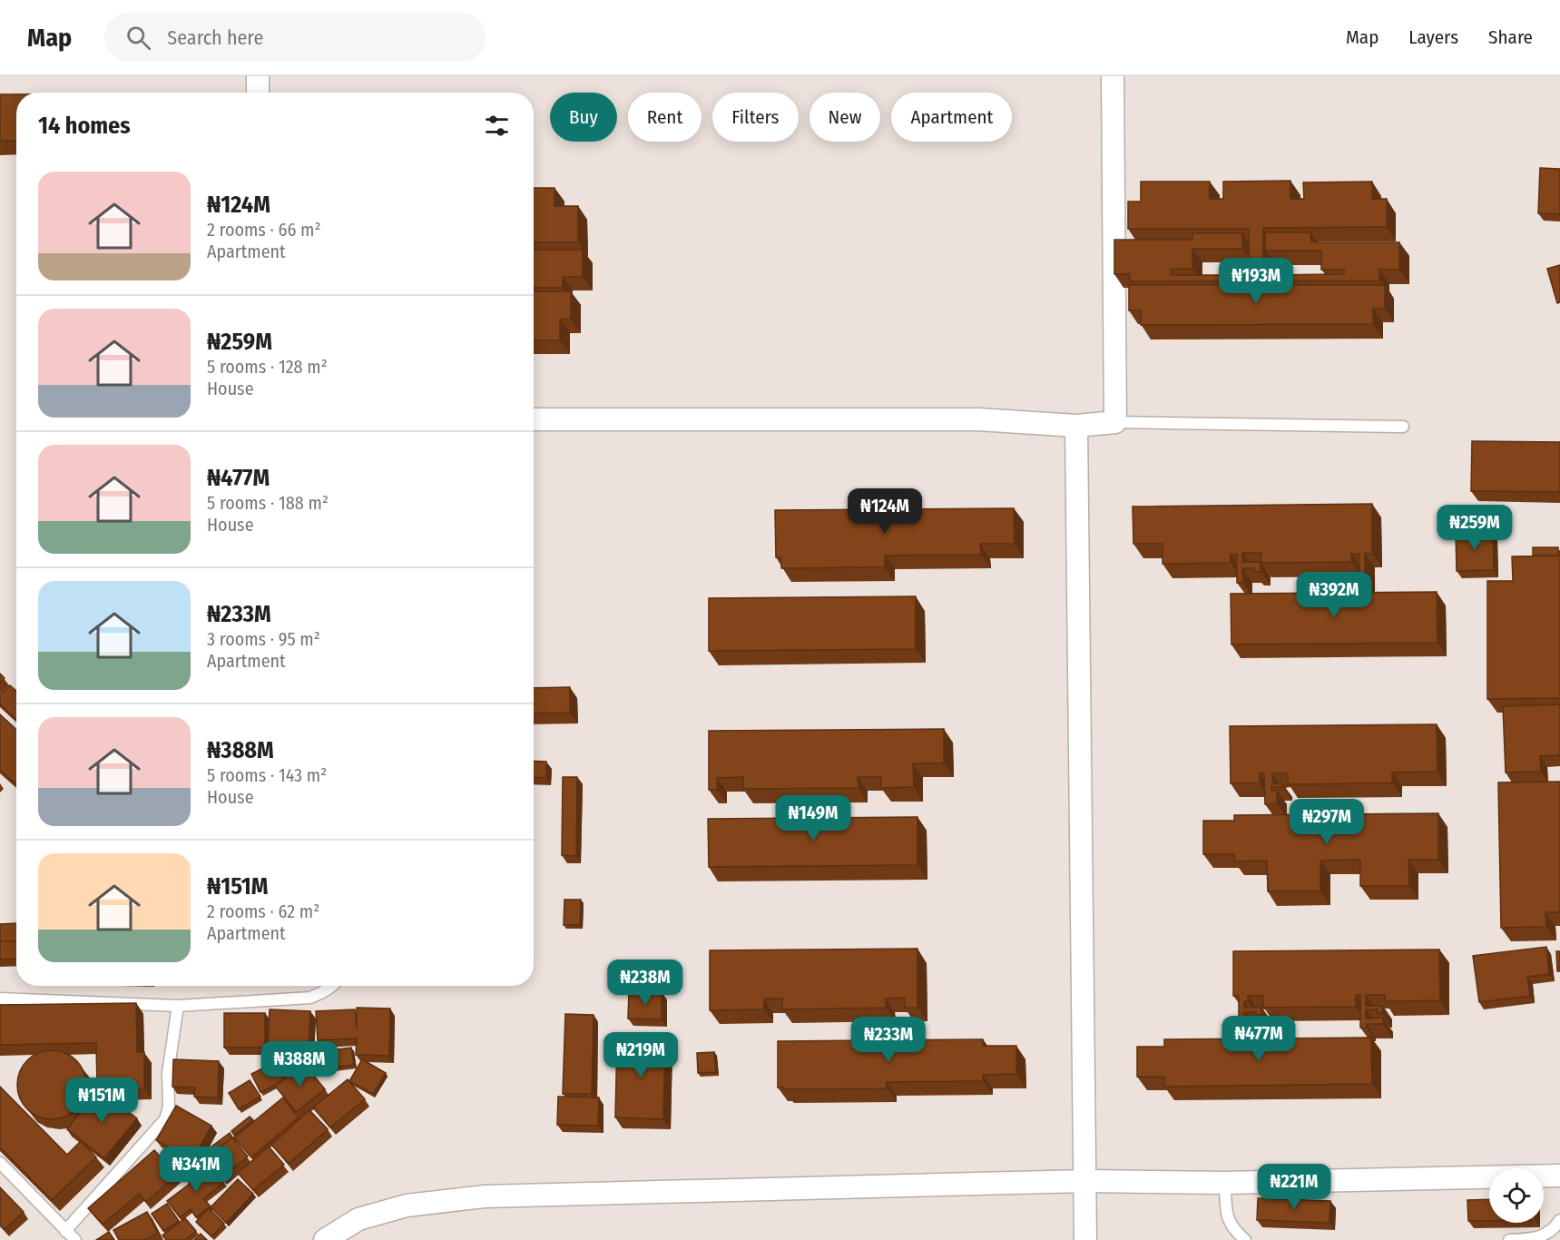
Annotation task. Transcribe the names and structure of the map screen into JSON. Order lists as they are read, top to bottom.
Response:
{
  "page": {
    "header": "Map",
    "search": "Search here",
    "nav": ["Map", "Layers", "Share"],
    "chip": [
      "Buy",
      "Rent",
      "Filters",
      "New",
      "Apartment"
    ],
    "heading": "14 homes",
    "list": [
      {
        "name": "₦124M",
        "note": "2 rooms · 66 m² · Apartment"
      },
      {
        "name": "₦259M",
        "note": "5 rooms · 128 m² · House"
      },
      {
        "name": "₦477M",
        "note": "5 rooms · 188 m² · House"
      },
      {
        "name": "₦233M",
        "note": "3 rooms · 95 m² · Apartment"
      },
      {
        "name": "₦388M",
        "note": "5 rooms · 143 m² · House"
      },
      {
        "name": "₦151M",
        "note": "2 rooms · 62 m² · Apartment"
      }
    ],
    "price": [
      "₦193M",
      "₦124M",
      "₦259M",
      "₦392M",
      "₦149M",
      "₦297M",
      "₦238M",
      "₦477M",
      "₦233M",
      "₦219M",
      "₦388M",
      "₦151M",
      "₦341M",
      "₦221M"
    ]
  }
}
